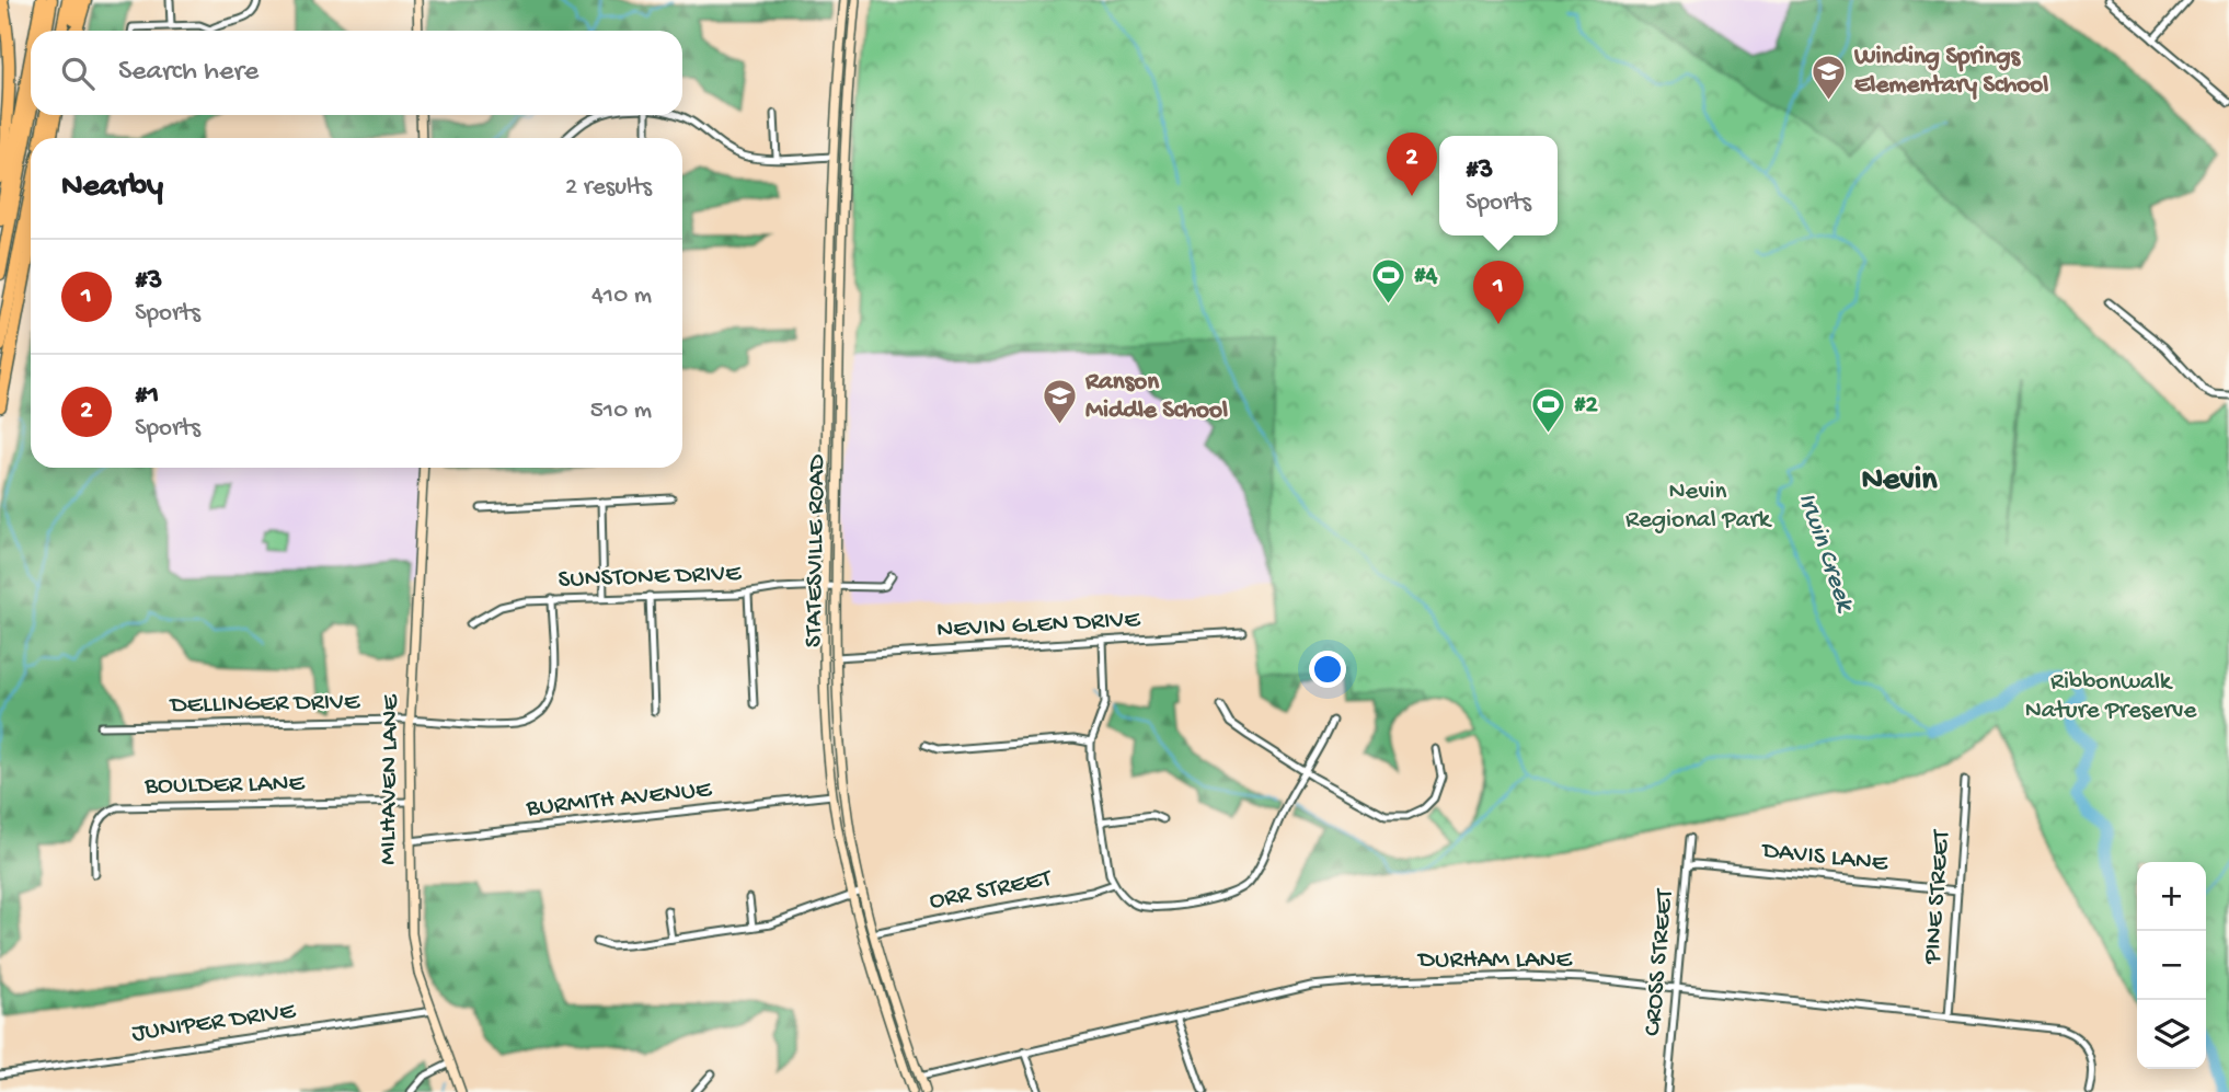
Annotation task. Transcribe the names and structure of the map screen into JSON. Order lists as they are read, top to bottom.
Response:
{
  "streets": {
    "main road": ["STATESVILLE ROAD", "MILHAVEN LANE"],
    "street": [
      "SUNSTONE DRIVE",
      "NEVIN GLEN DRIVE",
      "DELLINGER DRIVE",
      "BOULDER LANE",
      "BURMITH AVENUE",
      "DAVIS LANE",
      "ORR STREET",
      "PINE STREET",
      "DURHAM LANE",
      "CROSS STREET",
      "JUNIPER DRIVE"
    ]
  },
  "crossings": [
    ["STATESVILLE ROAD", "SUNSTONE DRIVE"],
    ["STATESVILLE ROAD", "NEVIN GLEN DRIVE"],
    ["STATESVILLE ROAD", "BURMITH AVENUE"],
    ["STATESVILLE ROAD", "ORR STREET"],
    ["STATESVILLE ROAD", "DURHAM LANE"],
    ["SUNSTONE DRIVE", "DELLINGER DRIVE"],
    ["DELLINGER DRIVE", "MILHAVEN LANE"],
    ["MILHAVEN LANE", "BOULDER LANE"],
    ["MILHAVEN LANE", "BURMITH AVENUE"],
    ["MILHAVEN LANE", "JUNIPER DRIVE"],
    ["DAVIS LANE", "PINE STREET"],
    ["DAVIS LANE", "CROSS STREET"],
    ["PINE STREET", "DURHAM LANE"],
    ["DURHAM LANE", "CROSS STREET"]
  ],
  "districts": ["Nevin"],
  "water": ["Irwin Creek"],
  "parks": ["Nevin Regional Park", "Ribbonwalk Nature Preserve"],
  "places": {
    "school or university": ["Winding Springs Elementary School", "Ranson Middle School"],
    "sports": ["#4", "#2"]
  },
  "page": {
    "search": "Search here",
    "pins": ["2", "1"],
    "popup": ["#3", "Sports"],
    "heading": ["Nearby", "2 results"],
    "list": [
      {
        "mark": "1",
        "name": "#3",
        "note": "Sports",
        "value": "410 m"
      },
      {
        "mark": "2",
        "name": "#1",
        "note": "Sports",
        "value": "510 m"
      }
    ],
    "map_buttons": ["+", "−"]
  }
}
